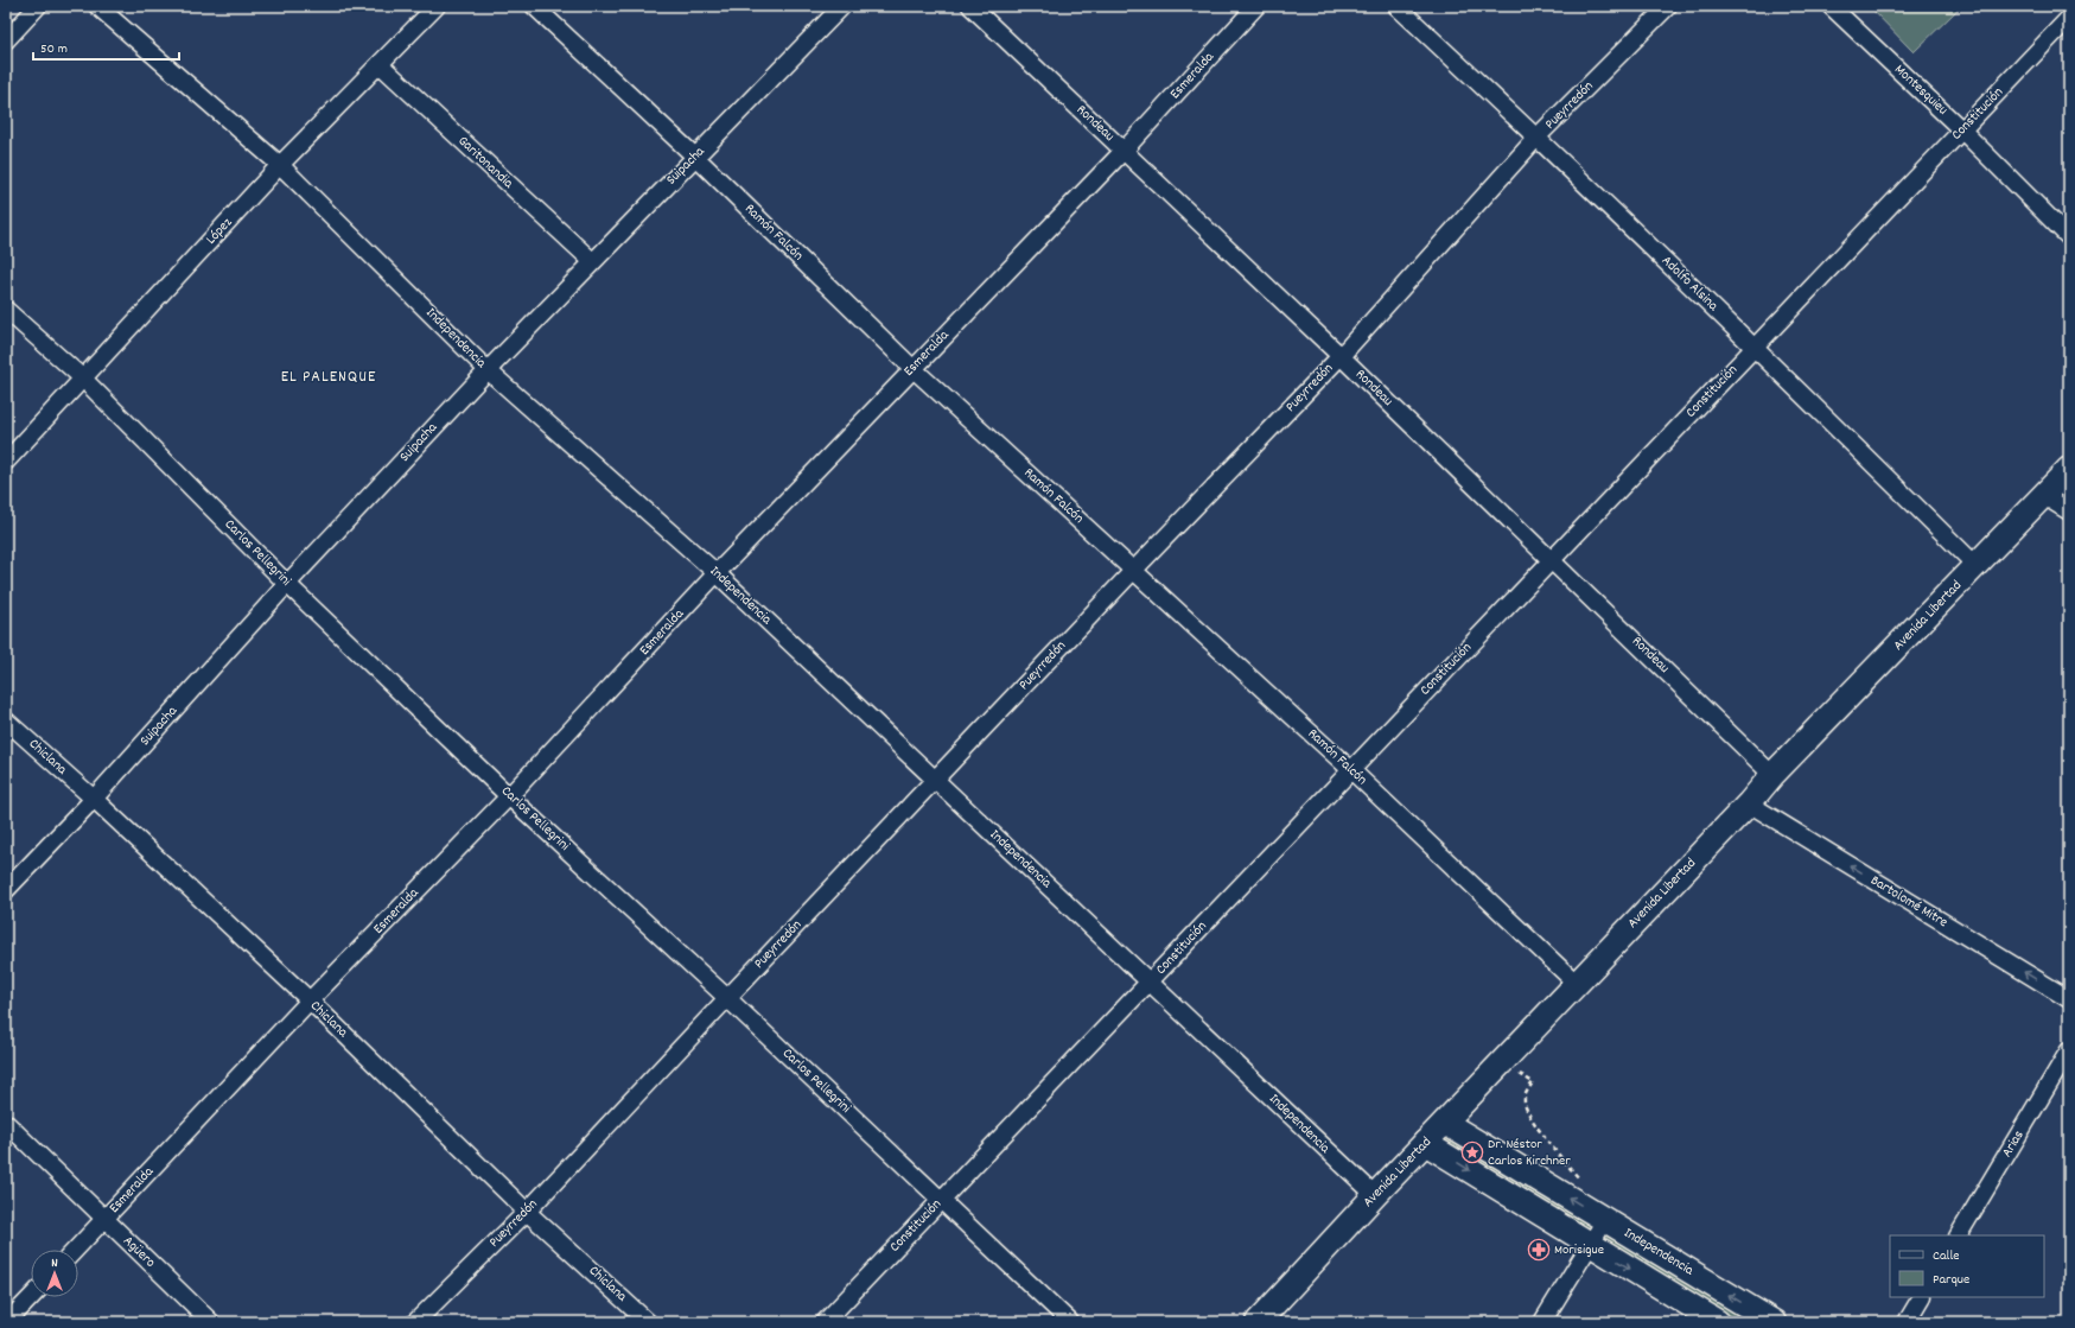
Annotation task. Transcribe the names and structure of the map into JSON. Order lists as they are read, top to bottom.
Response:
{
  "streets": {
    "main road": ["Independencia", "Avenida Libertad"],
    "street": [
      "Esmeralda",
      "Montesquieu",
      "Pueyrredón",
      "Constitución",
      "Rondeau",
      "Garitonandia",
      "Suipacha",
      "López",
      "Ramón Falcón",
      "Adolfo Alsina",
      "Carlos Pellegrini",
      "Chiclana",
      "Bartolomé Mitre",
      "Arias",
      "Agüero"
    ]
  },
  "crossings": [
    ["Esmeralda", "Rondeau"],
    ["Esmeralda", "Ramón Falcón"],
    ["Esmeralda", "Independencia"],
    ["Esmeralda", "Carlos Pellegrini"],
    ["Esmeralda", "Chiclana"],
    ["Esmeralda", "Agüero"],
    ["Montesquieu", "Constitución"],
    ["Pueyrredón", "Rondeau"],
    ["Pueyrredón", "Ramón Falcón"],
    ["Pueyrredón", "Adolfo Alsina"],
    ["Pueyrredón", "Independencia"],
    ["Pueyrredón", "Carlos Pellegrini"],
    ["Pueyrredón", "Chiclana"],
    ["Constitución", "Rondeau"],
    ["Constitución", "Ramón Falcón"],
    ["Constitución", "Adolfo Alsina"],
    ["Constitución", "Independencia"],
    ["Constitución", "Carlos Pellegrini"],
    ["Rondeau", "Avenida Libertad"],
    ["Garitonandia", "Suipacha"],
    ["Garitonandia", "López"],
    ["Suipacha", "Ramón Falcón"],
    ["Suipacha", "Independencia"],
    ["Suipacha", "Carlos Pellegrini"],
    ["Suipacha", "Chiclana"],
    ["López", "Independencia"],
    ["López", "Carlos Pellegrini"],
    ["Ramón Falcón", "Avenida Libertad"],
    ["Adolfo Alsina", "Avenida Libertad"],
    ["Independencia", "Avenida Libertad"],
    ["Avenida Libertad", "Bartolomé Mitre"]
  ],
  "one_way": ["Bartolomé Mitre"],
  "districts": ["EL PALENQUE"],
  "places": {
    "place": ["Dr. Néstor Carlos Kirchner"],
    "pharmacy": ["Morisigue"]
  },
  "legend": ["Calle", "Parque"],
  "scale_bar": "50 m",
  "north": "top"
}
